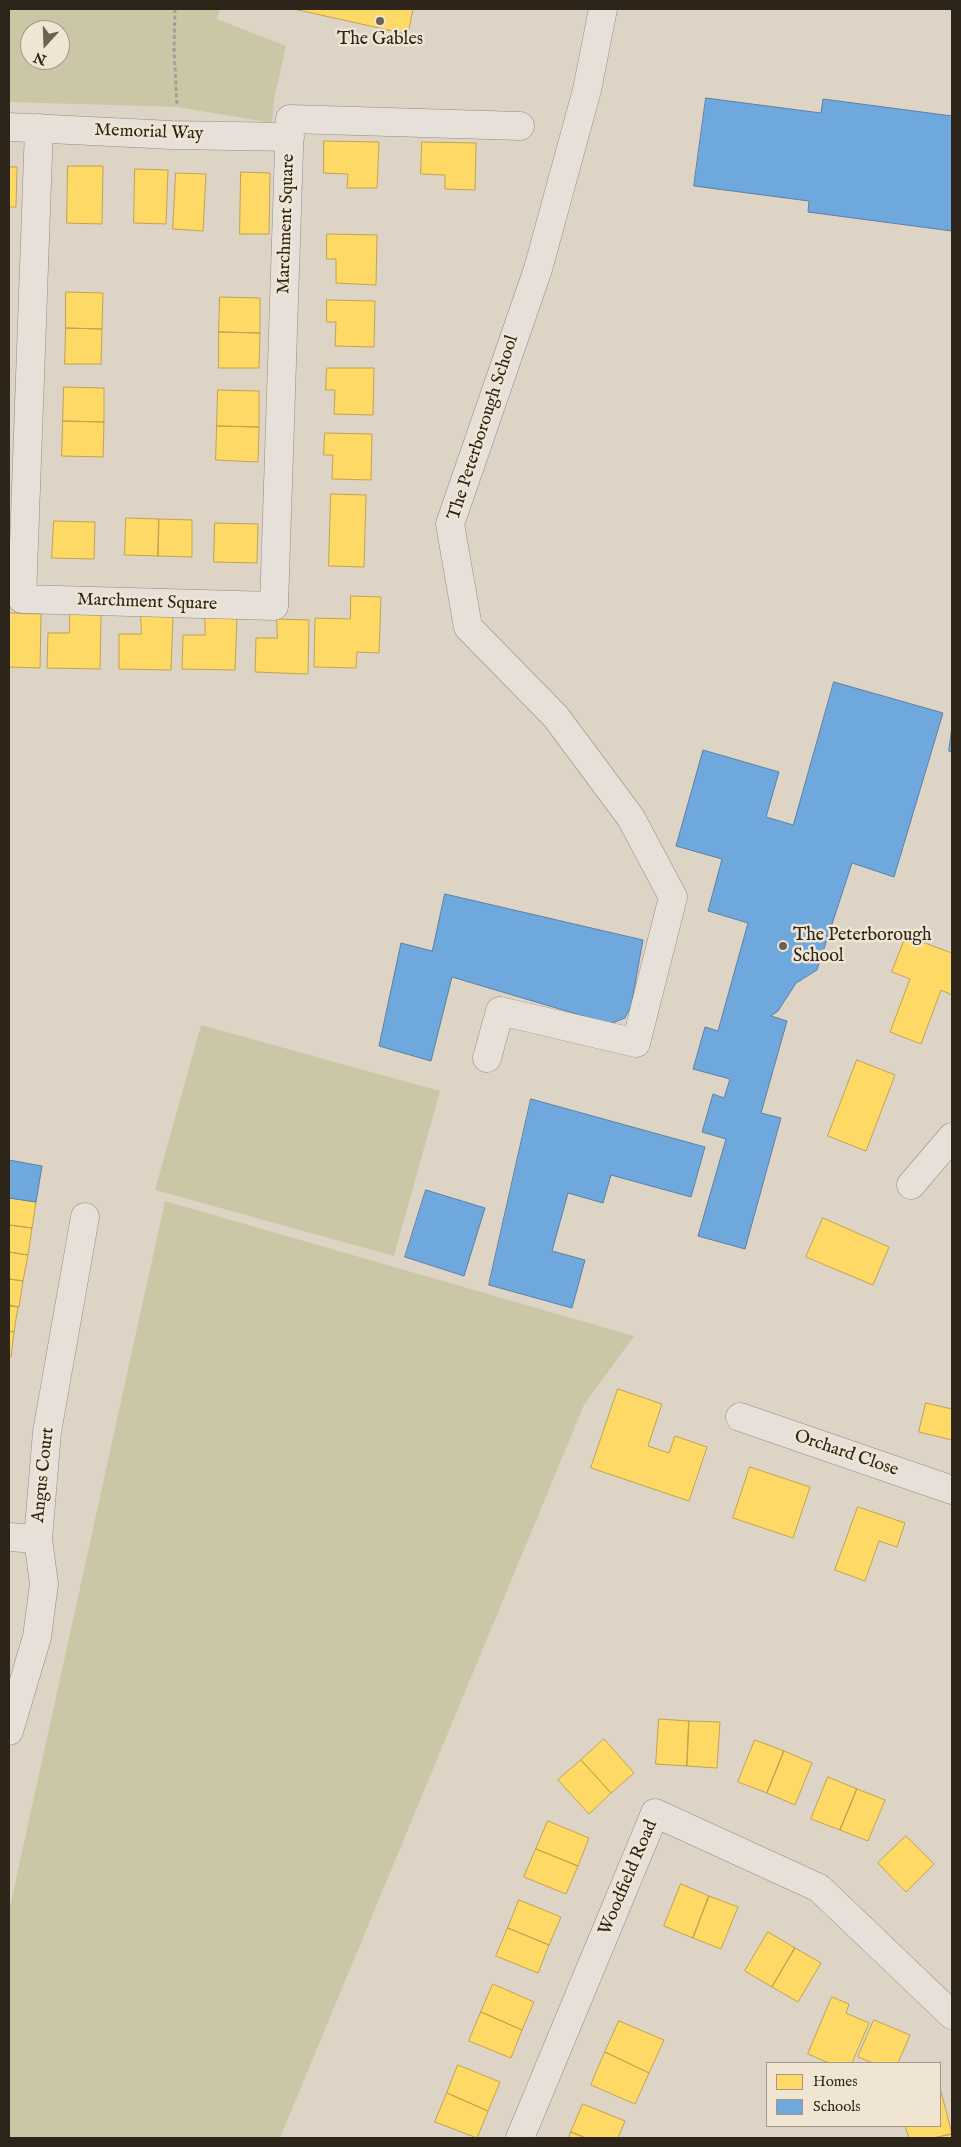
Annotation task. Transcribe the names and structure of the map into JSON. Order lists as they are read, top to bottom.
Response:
{
  "streets": {
    "street": [
      "Memorial Way",
      "Marchment Square",
      "The Peterborough School",
      "Orchard Close",
      "Angus Court",
      "Woodfield Road"
    ]
  },
  "crossings": [
    ["Memorial Way", "Marchment Square"]
  ],
  "places": ["The Gables", "The Peterborough School"],
  "legend": ["Homes", "Schools"],
  "north": "bottom"
}
